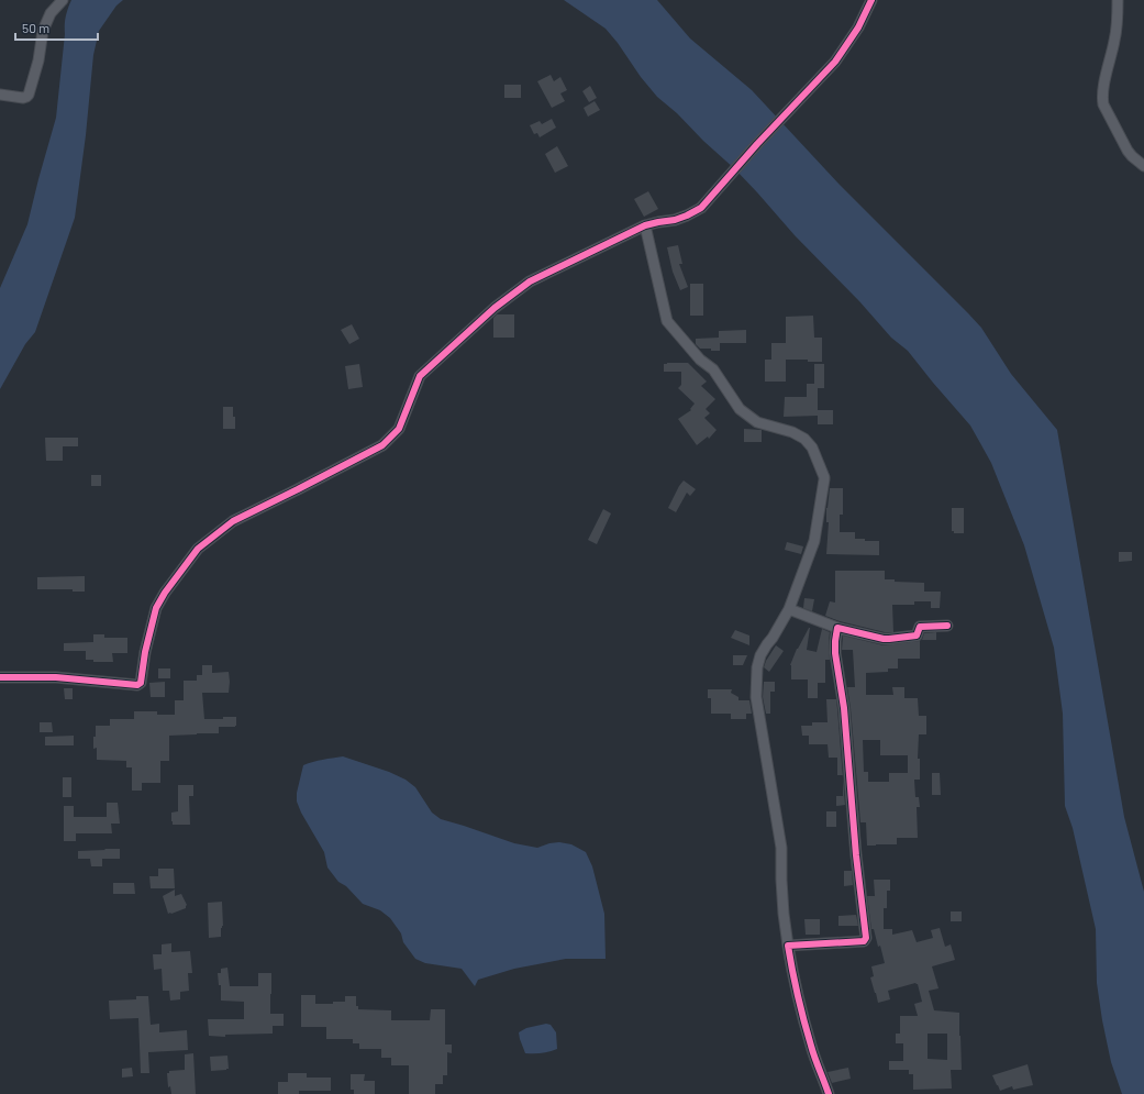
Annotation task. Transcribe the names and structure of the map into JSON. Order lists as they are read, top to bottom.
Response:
{
  "scale_bar": "50 m"
}
